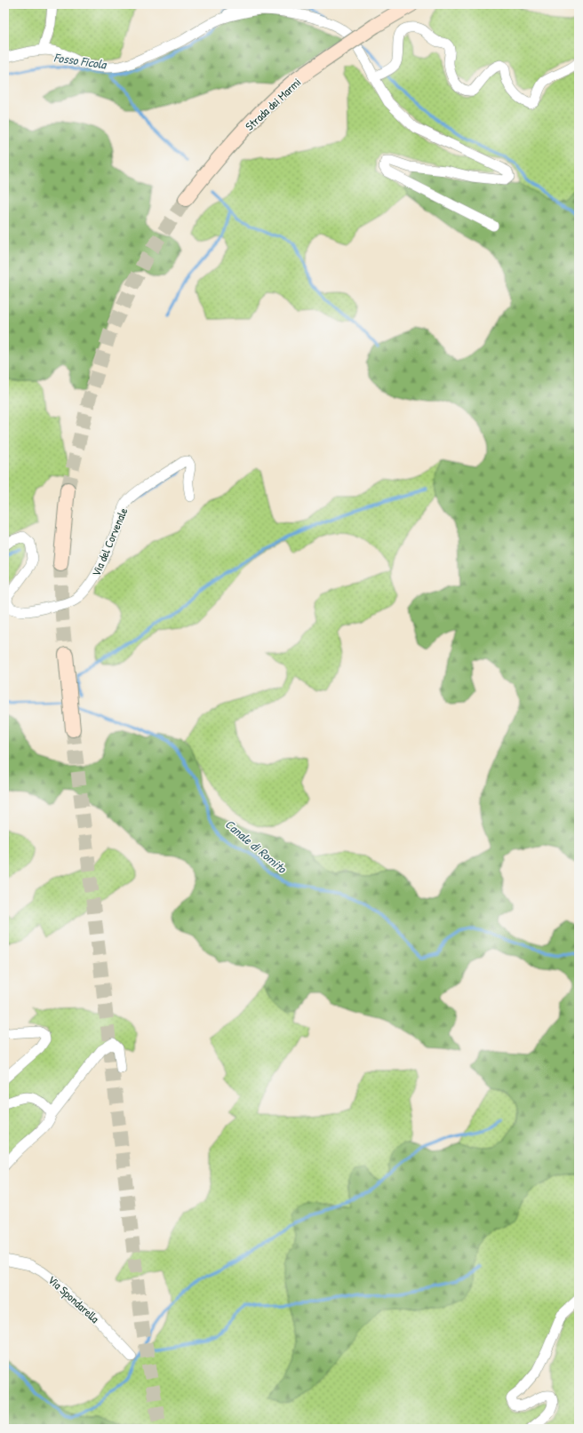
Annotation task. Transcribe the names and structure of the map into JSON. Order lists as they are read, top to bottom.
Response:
{
  "streets": {
    "main road": ["Strada dei Marmi"],
    "street": ["Via del Corvenale", "Via Spondarella"]
  },
  "water": ["Fosso Ficola", "Canale di Romito"]
}
